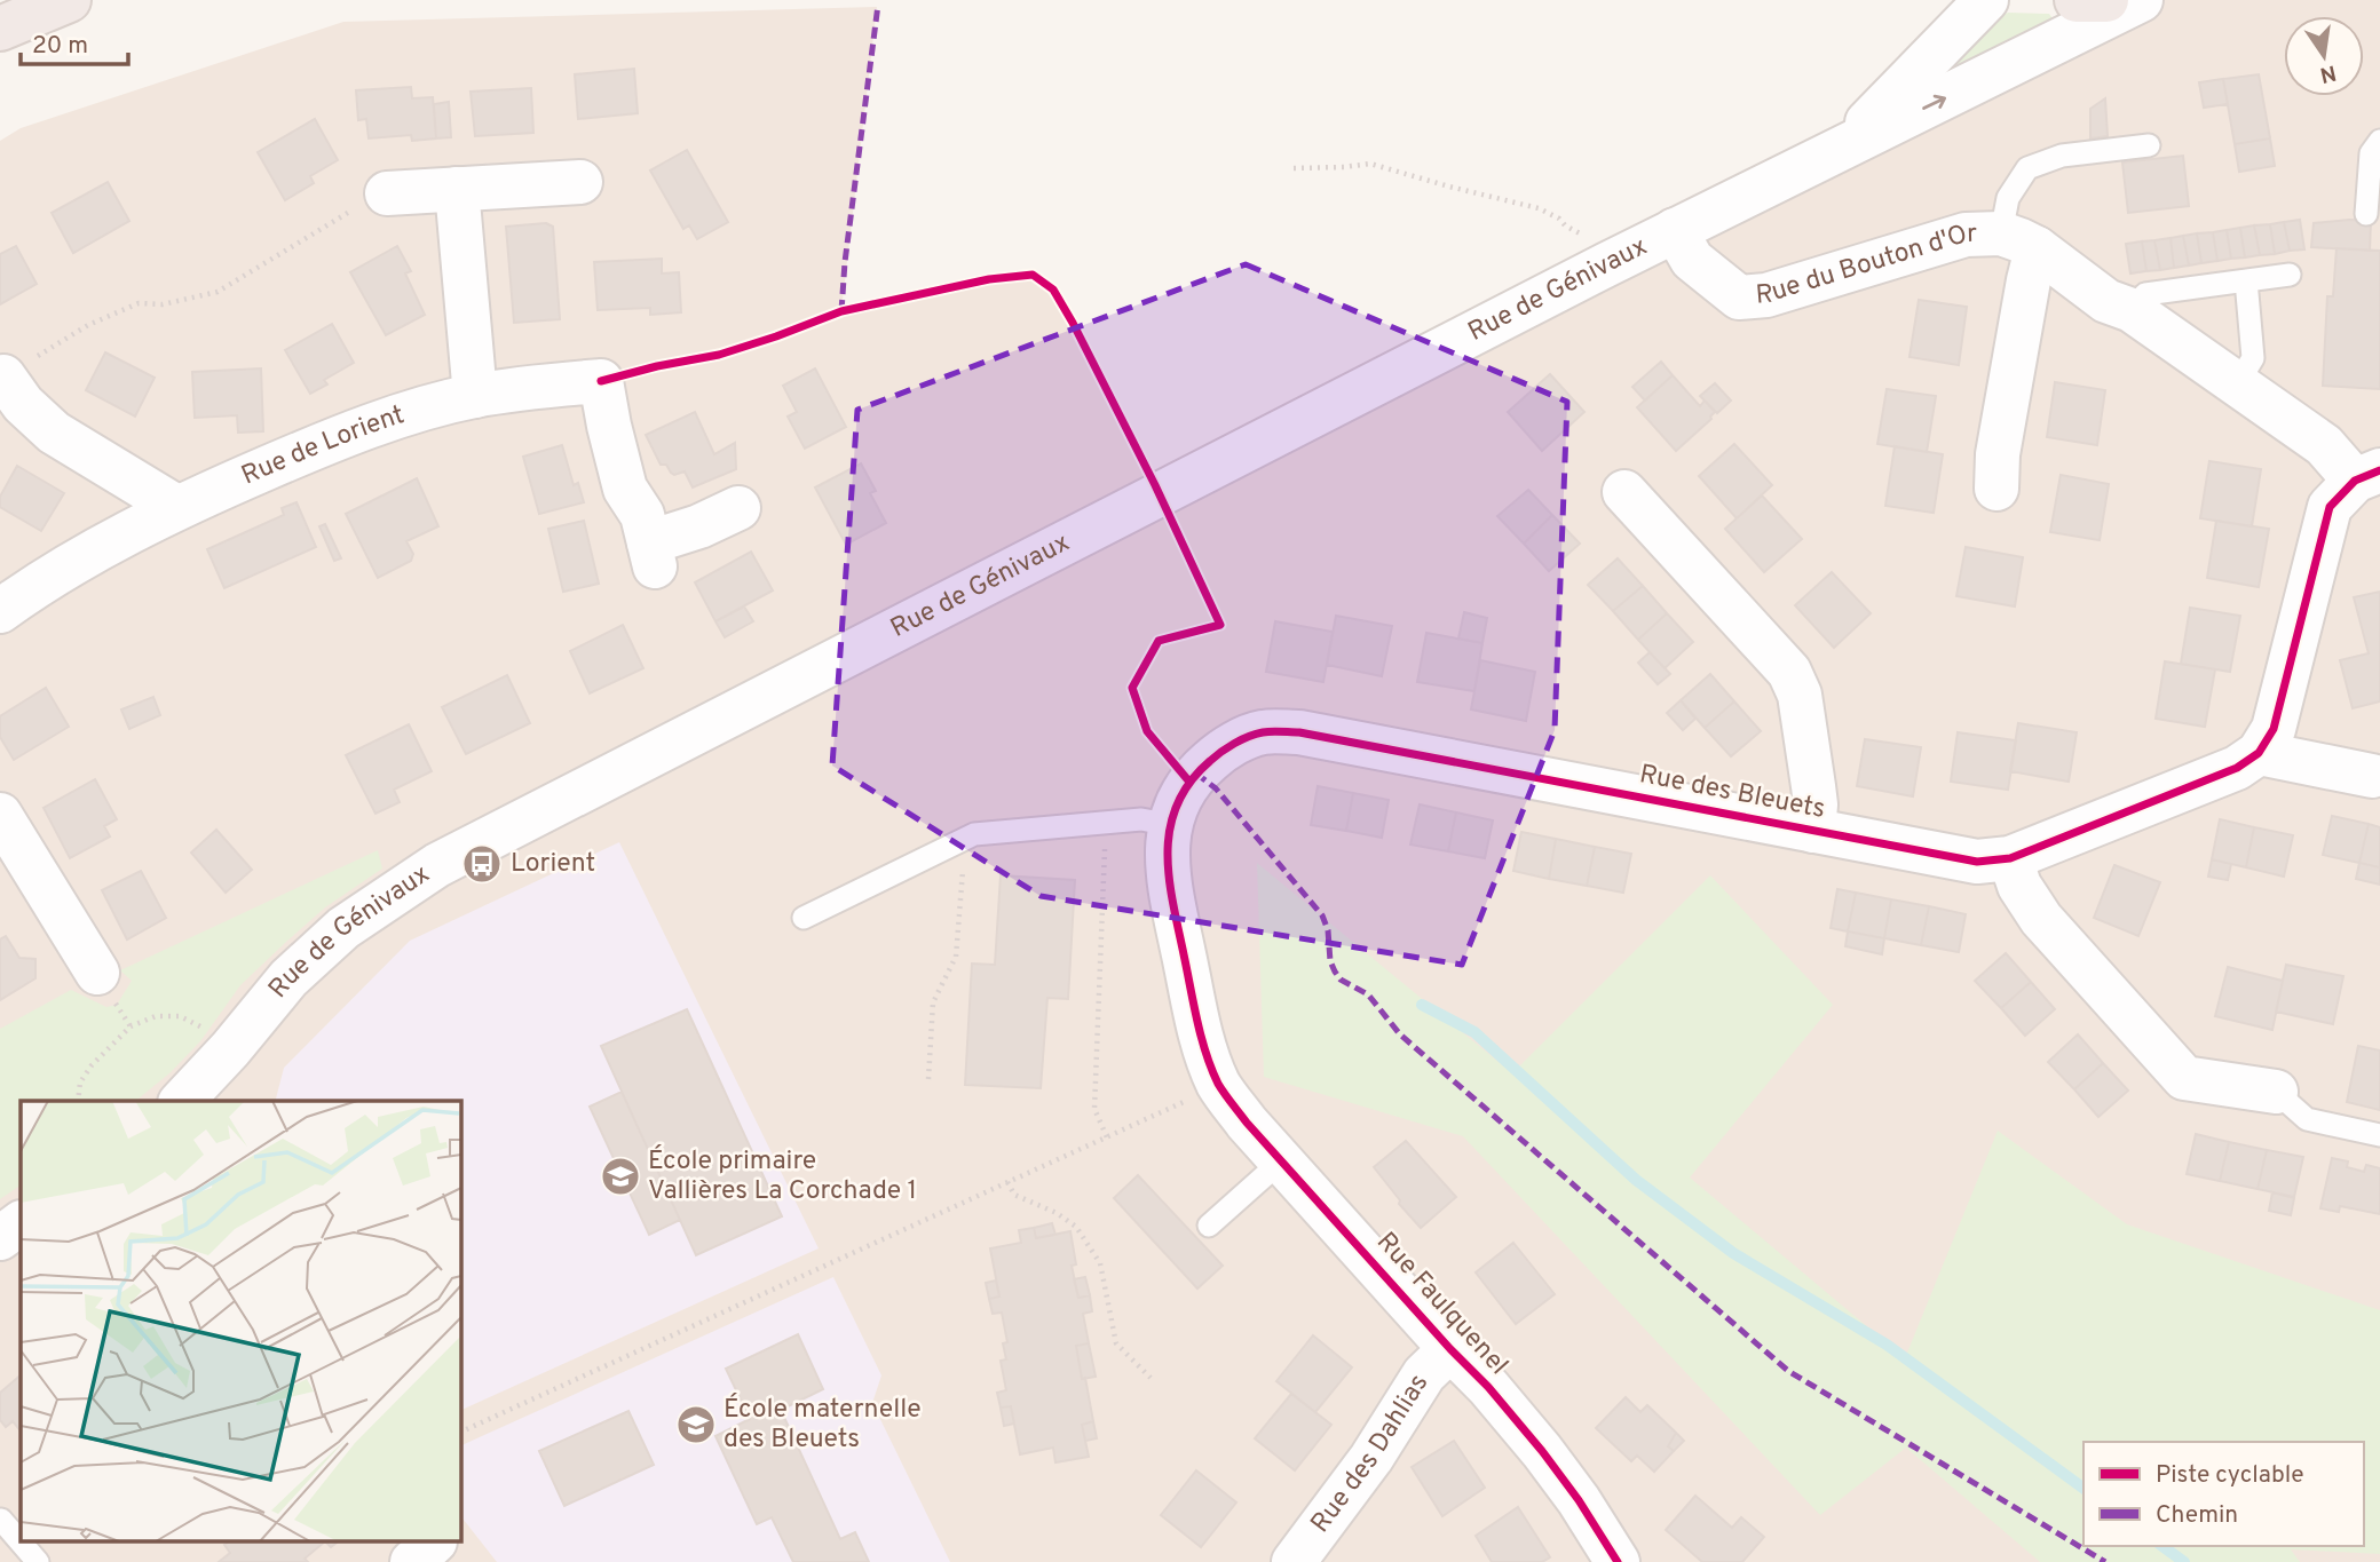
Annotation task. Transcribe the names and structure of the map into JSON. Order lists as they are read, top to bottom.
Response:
{
  "streets": {
    "street": [
      "Rue du Bouton d'Or",
      "Rue de Génivaux",
      "Rue de Lorient",
      "Rue des Bleuets",
      "Rue Faulquenel",
      "Rue des Dahlias"
    ]
  },
  "crossings": [
    ["Rue du Bouton d'Or", "Rue de Génivaux"],
    ["Rue des Bleuets", "Rue Faulquenel"],
    ["Rue Faulquenel", "Rue des Dahlias"]
  ],
  "places": {
    "bus stop": ["Lorient"],
    "school or university": ["École primaire Vallières La Corchade 1", "École maternelle des Bleuets"]
  },
  "legend": ["Piste cyclable", "Chemin"],
  "scale_bar": "20 m",
  "north": "bottom"
}
